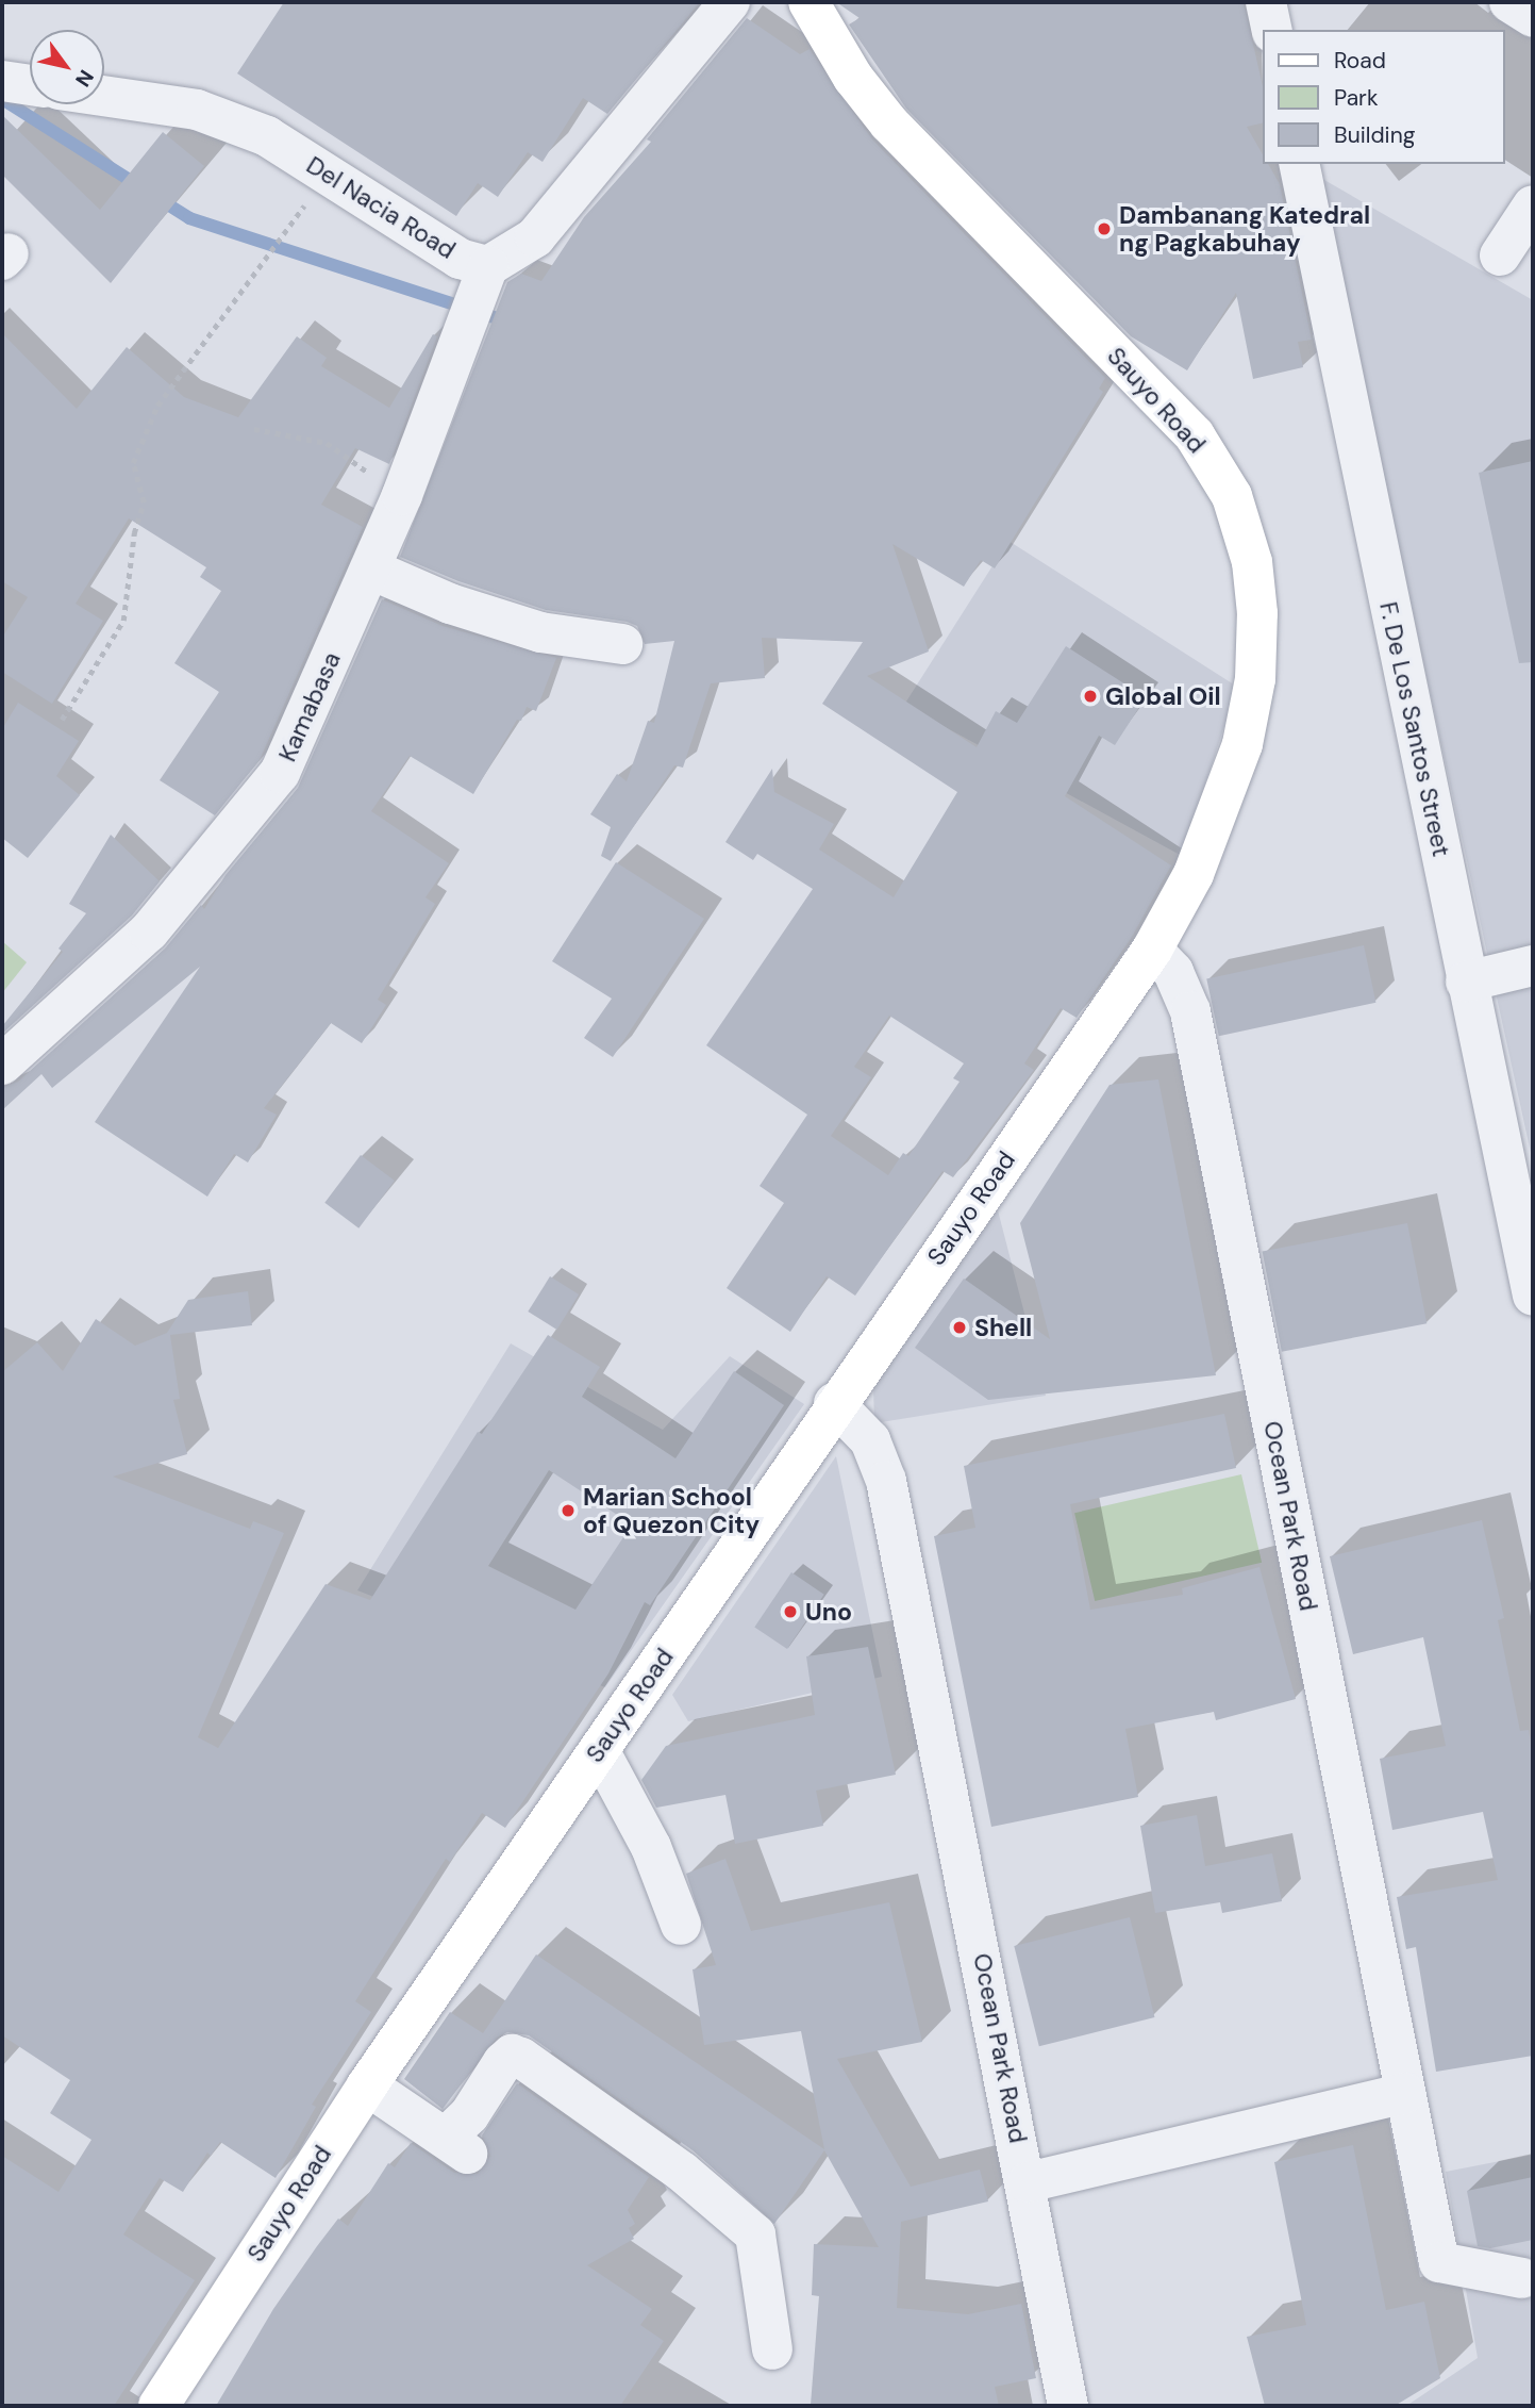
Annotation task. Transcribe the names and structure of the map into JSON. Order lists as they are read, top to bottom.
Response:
{
  "streets": {
    "main road": ["Sauyo Road"],
    "street": [
      "Del Nacia Road",
      "Kamabasa",
      "F. De Los Santos Street",
      "Ocean Park Road"
    ]
  },
  "crossings": [
    ["Del Nacia Road", "Kamabasa"],
    ["Sauyo Road", "Ocean Park Road"]
  ],
  "places": [
    "Dambanang Katedral ng Pagkabuhay",
    "Global Oil",
    "Shell",
    "Marian School of Quezon City",
    "Uno"
  ],
  "legend": ["Road", "Park", "Building"],
  "north": "bottom right"
}
